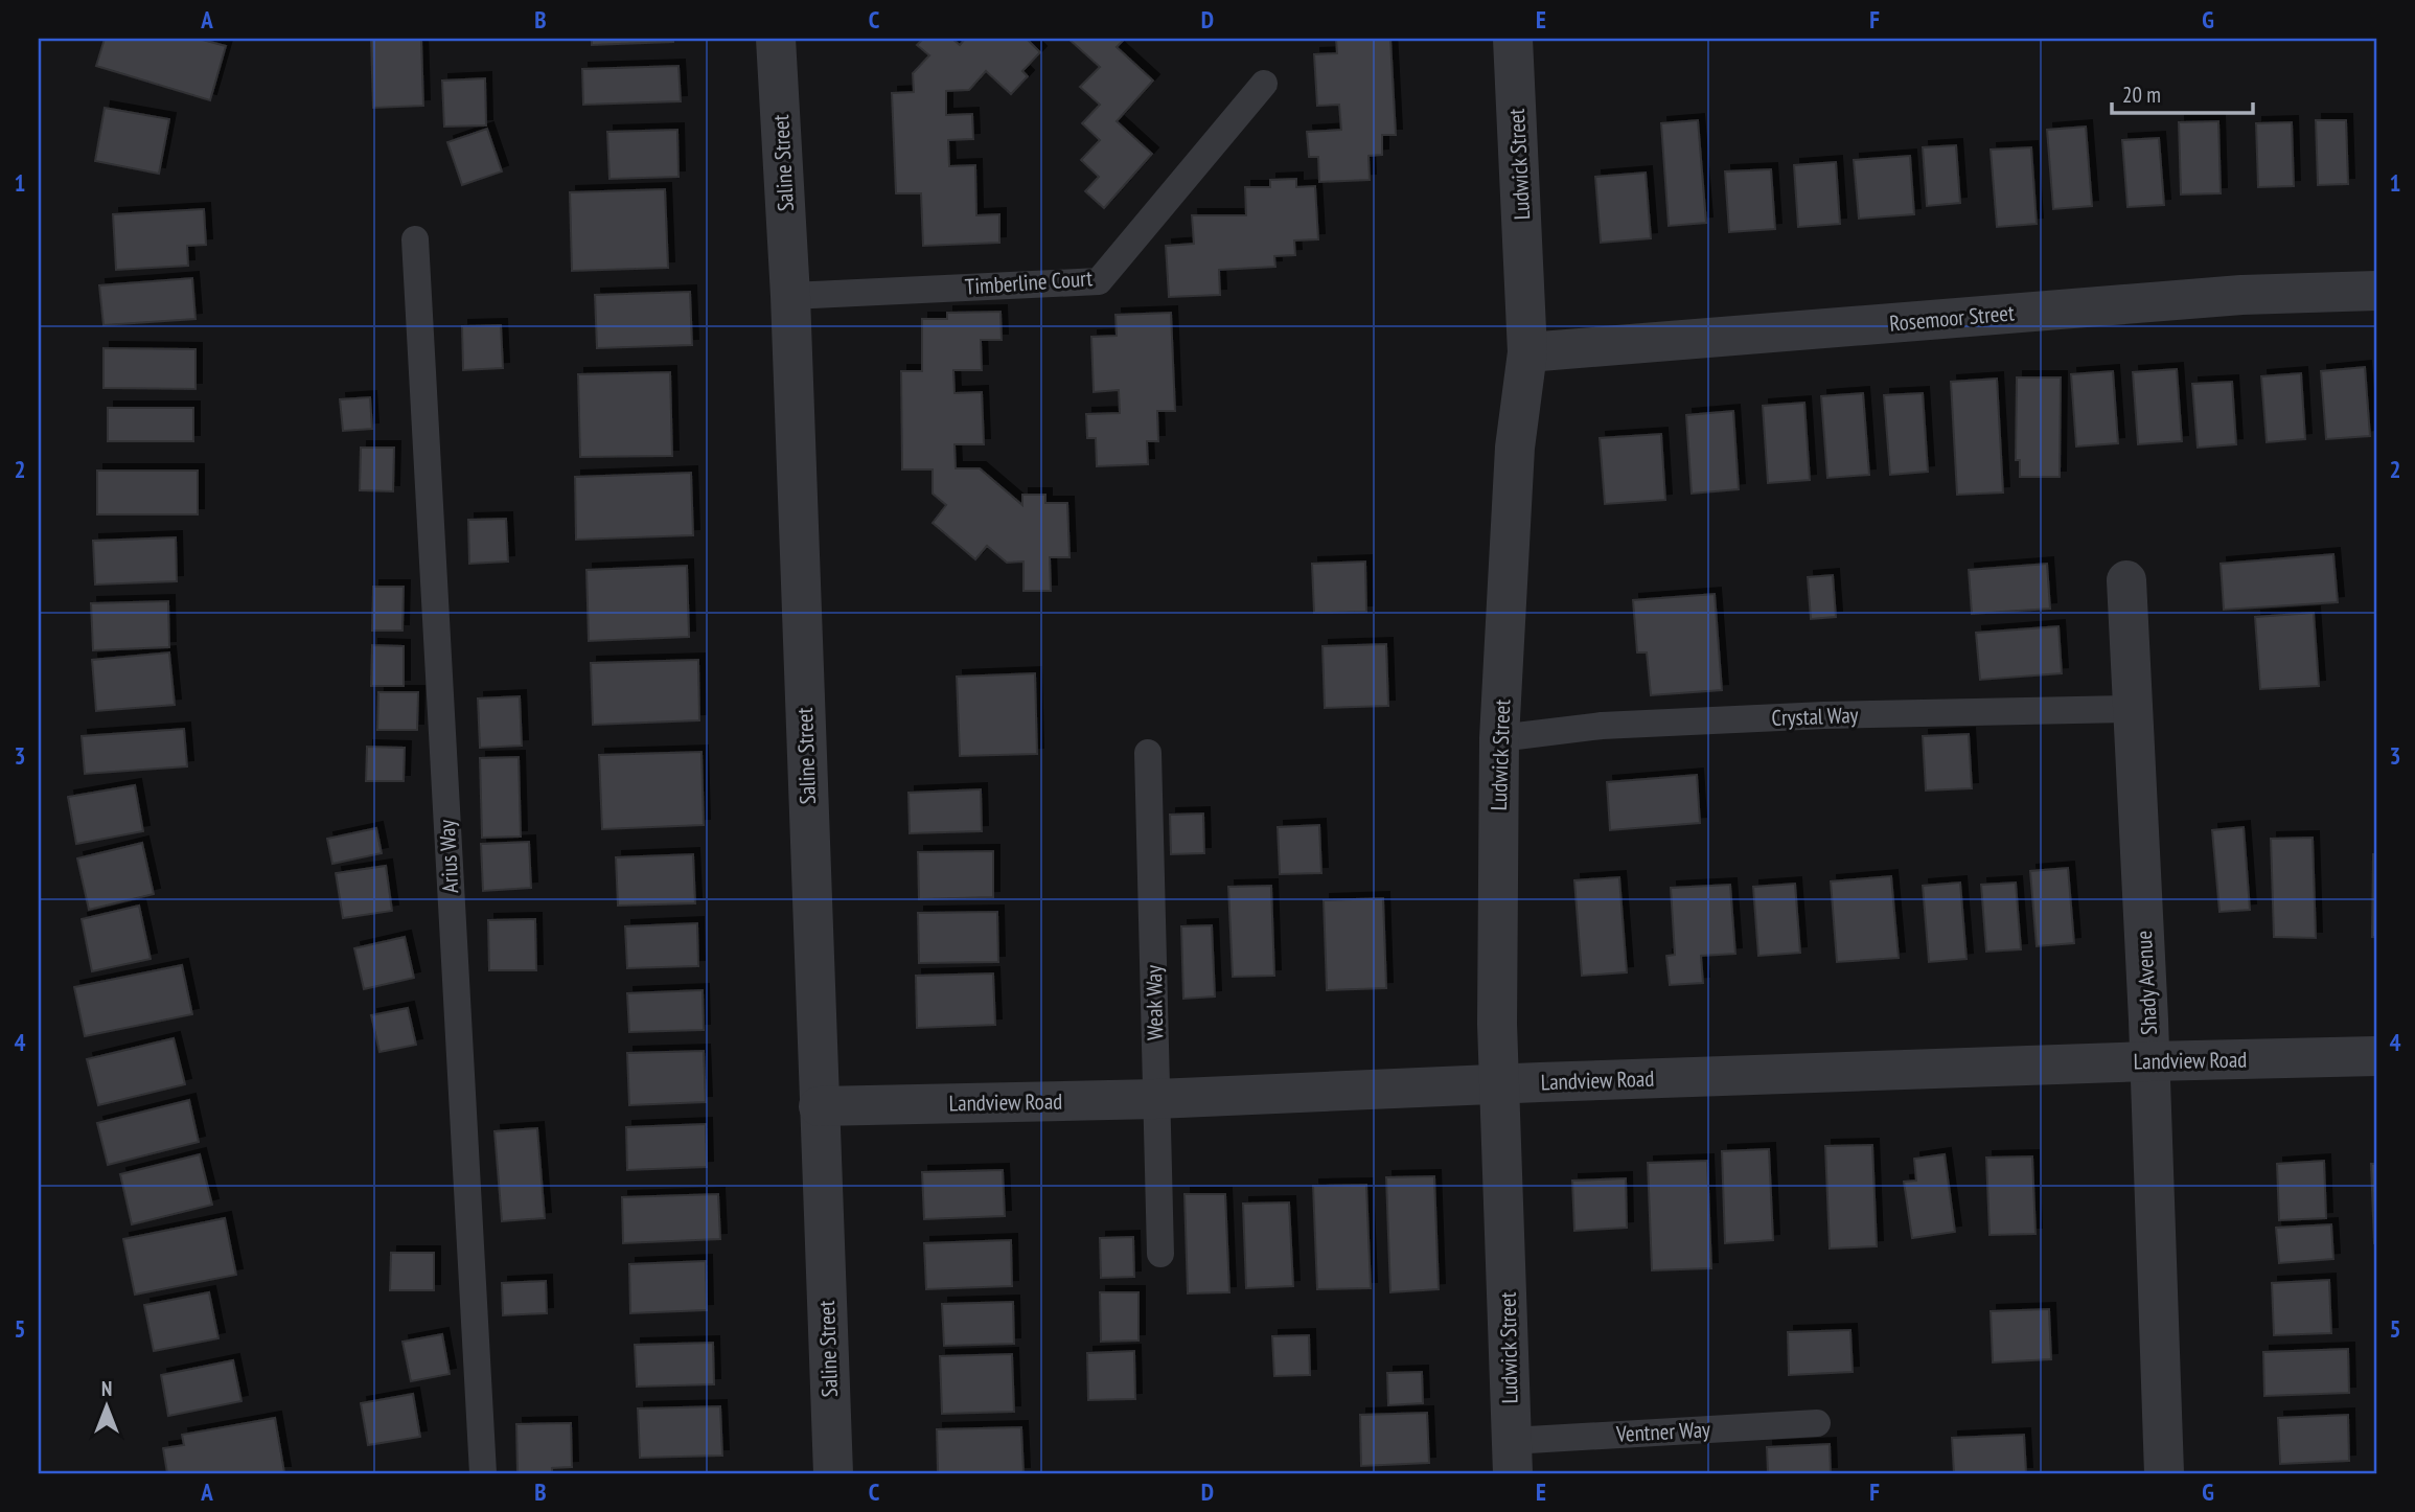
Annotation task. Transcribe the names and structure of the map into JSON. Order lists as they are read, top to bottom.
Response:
{
  "streets": {
    "street": [
      "Saline Street",
      "Ludwick Street",
      "Rosemoor Street",
      "Shady Avenue",
      "Landview Road"
    ],
    "lane": [
      "Timberline Court",
      "Crystal Way",
      "Arius Way",
      "Weak Way",
      "Ventner Way"
    ]
  },
  "crossings": [
    ["Saline Street", "Timberline Court"],
    ["Saline Street", "Landview Road"],
    ["Ludwick Street", "Rosemoor Street"],
    ["Ludwick Street", "Crystal Way"],
    ["Ludwick Street", "Landview Road"],
    ["Ludwick Street", "Ventner Way"],
    ["Crystal Way", "Shady Avenue"],
    ["Shady Avenue", "Landview Road"],
    ["Weak Way", "Landview Road"]
  ],
  "scale_bar": "20 m",
  "north": "top",
  "grid": {
    "columns": [
      "A",
      "B",
      "C",
      "D",
      "E",
      "F",
      "G"
    ],
    "rows": [
      "1",
      "2",
      "3",
      "4",
      "5"
    ]
  }
}
